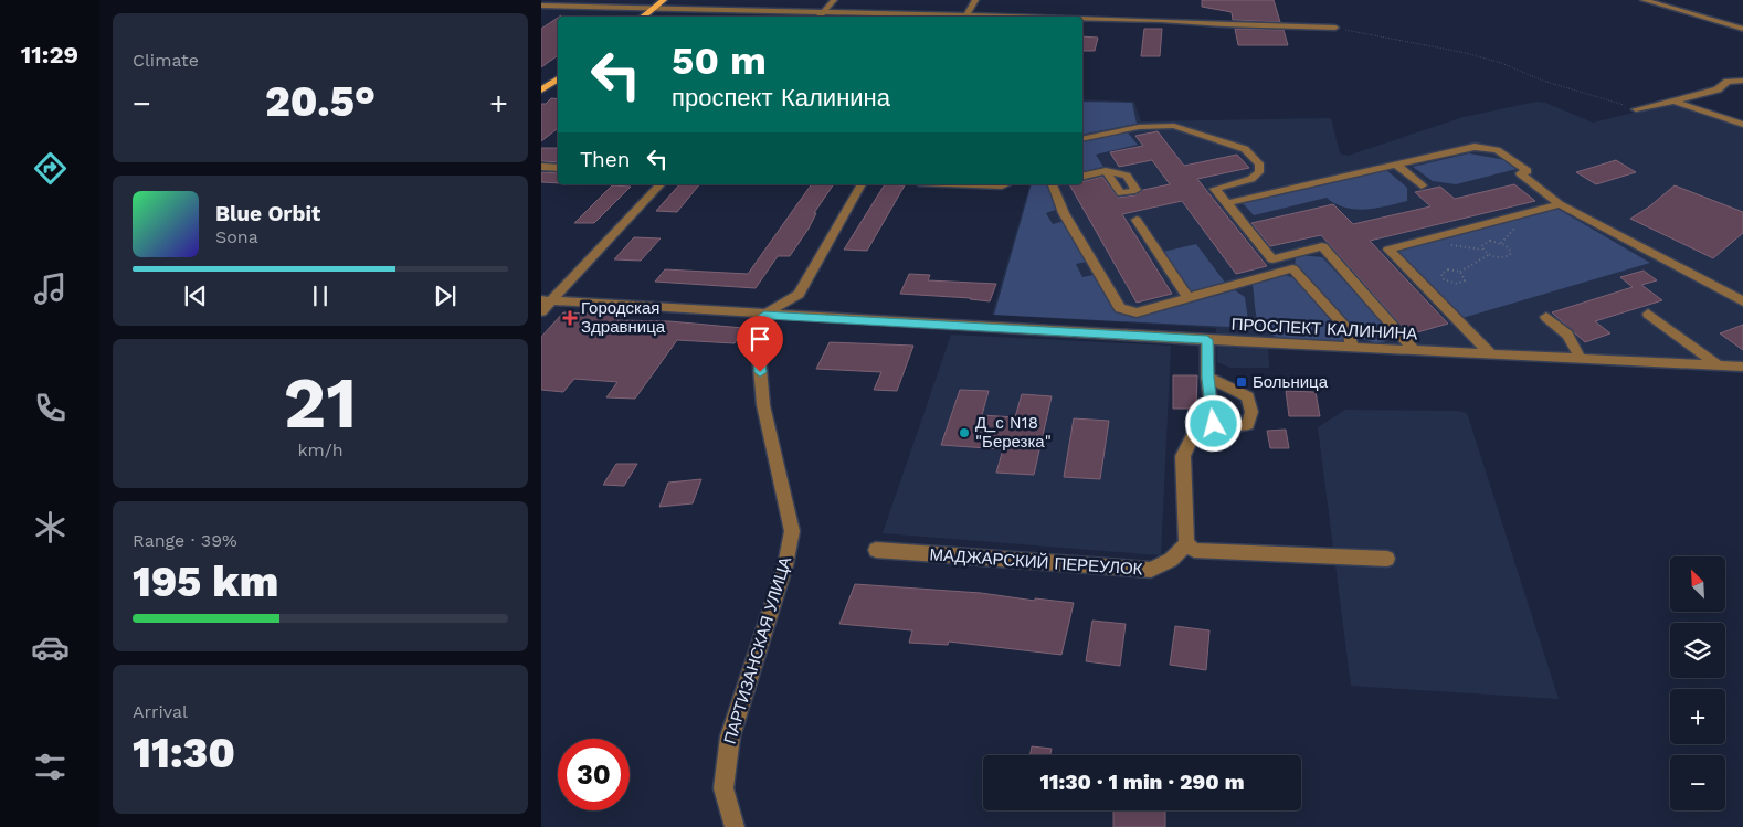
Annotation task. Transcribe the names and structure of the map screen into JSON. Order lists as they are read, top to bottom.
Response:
{
  "streets": {
    "street": ["ПРОСПЕКТ КАЛИНИНА", "МАДЖАРСКИЙ ПЕРЕУЛОК", "ПАРТИЗАНСКАЯ УЛИЦА"]
  },
  "crossings": [
    ["ПРОСПЕКТ КАЛИНИНА", "ПАРТИЗАНСКАЯ УЛИЦА"]
  ],
  "places": {
    "health": ["Городская Здравница"],
    "transit": ["Больница"],
    "other": ["Д_с N18 \"Березка\""]
  },
  "north": "top left",
  "page": {
    "tabs": "11:29",
    "tile": [
      "Climate",
      ["21", "km/h"],
      ["Range · 39%", "195 km"],
      ["Arrival", "11:30"]
    ],
    "turn": ["50 m", "проспект Калинина"],
    "heat": ["−", "20.5°", "+"],
    "then": "Then",
    "song": ["Blue Orbit", "Sona"],
    "map_buttons": ["+", "−"],
    "limit": "30",
    "trip": "11:30 · 1 min · 290 m"
  }
}
